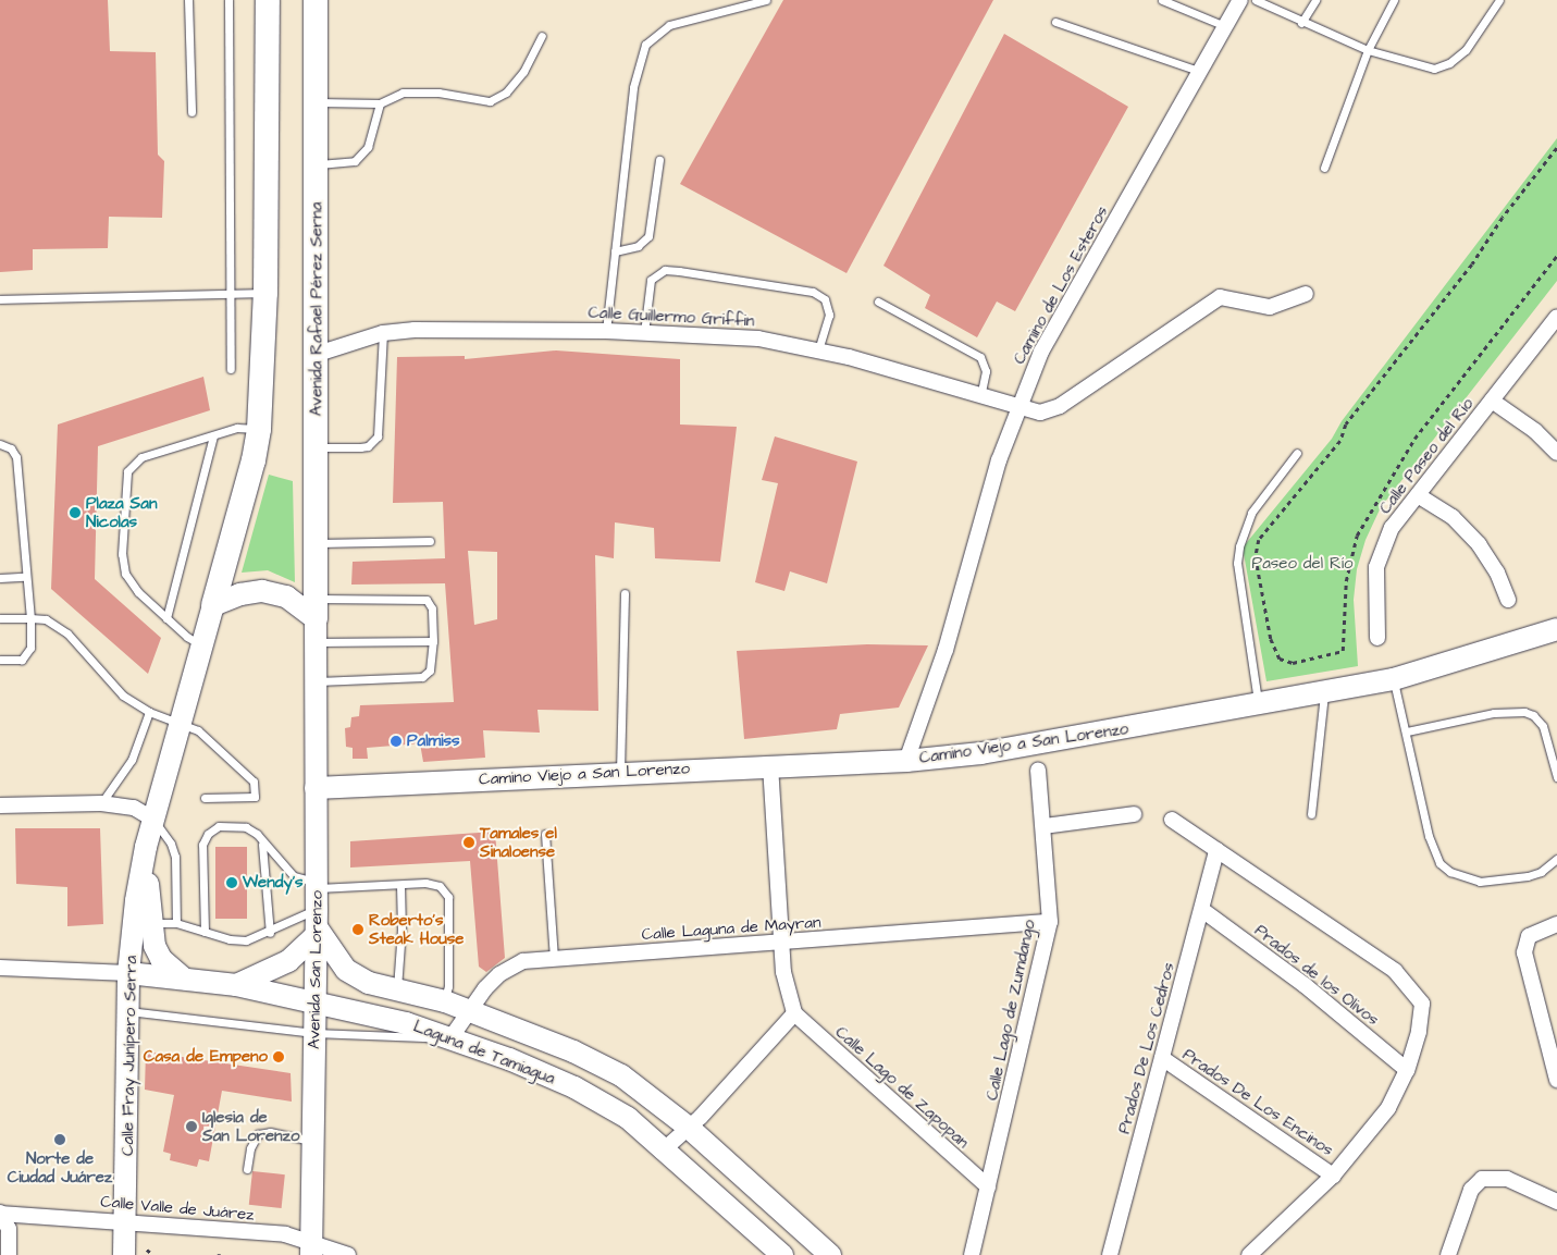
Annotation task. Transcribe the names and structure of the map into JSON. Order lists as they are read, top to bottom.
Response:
{
  "streets": {
    "main road": [
      "Avenida Rafael Pérez Serna",
      "Camino Viejo a San Lorenzo",
      "Avenida San Lorenzo",
      "Laguna de Tamiagua",
      "Calle Fray Junípero Serra"
    ],
    "street": [
      "Camino de Los Esteros",
      "Calle Guillermo Griffin",
      "Calle Paseo del Río",
      "Calle Laguna de Mayran",
      "Prados de los Olivos",
      "Calle Lago de Zumdango",
      "Prados De Los Cedros",
      "Calle Lago de Zapopan",
      "Prados De Los Encinos",
      "Calle Valle de Juárez"
    ]
  },
  "crossings": [
    ["Camino de Los Esteros", "Calle Guillermo Griffin"],
    ["Camino de Los Esteros", "Camino Viejo a San Lorenzo"],
    ["Avenida Rafael Pérez Serna", "Calle Guillermo Griffin"],
    ["Avenida Rafael Pérez Serna", "Avenida San Lorenzo"],
    ["Camino Viejo a San Lorenzo", "Avenida San Lorenzo"],
    ["Calle Laguna de Mayran", "Calle Lago de Zumdango"],
    ["Calle Laguna de Mayran", "Laguna de Tamiagua"],
    ["Avenida San Lorenzo", "Laguna de Tamiagua"],
    ["Avenida San Lorenzo", "Calle Valle de Juárez"],
    ["Prados de los Olivos", "Prados De Los Cedros"],
    ["Calle Lago de Zumdango", "Calle Lago de Zapopan"],
    ["Prados De Los Cedros", "Prados De Los Encinos"],
    ["Laguna de Tamiagua", "Calle Fray Junípero Serra"],
    ["Calle Fray Junípero Serra", "Calle Valle de Juárez"]
  ],
  "parks": ["Paseo del Río"],
  "places": [
    "Plaza San Nicolas",
    "Palmiss",
    "Tamales el Sinaloense",
    "Wendy's",
    "Roberto's Steak House",
    "Casa de Empeno",
    "Iglesia de San Lorenzo",
    "Norte de Ciudad Juárez"
  ]
}
